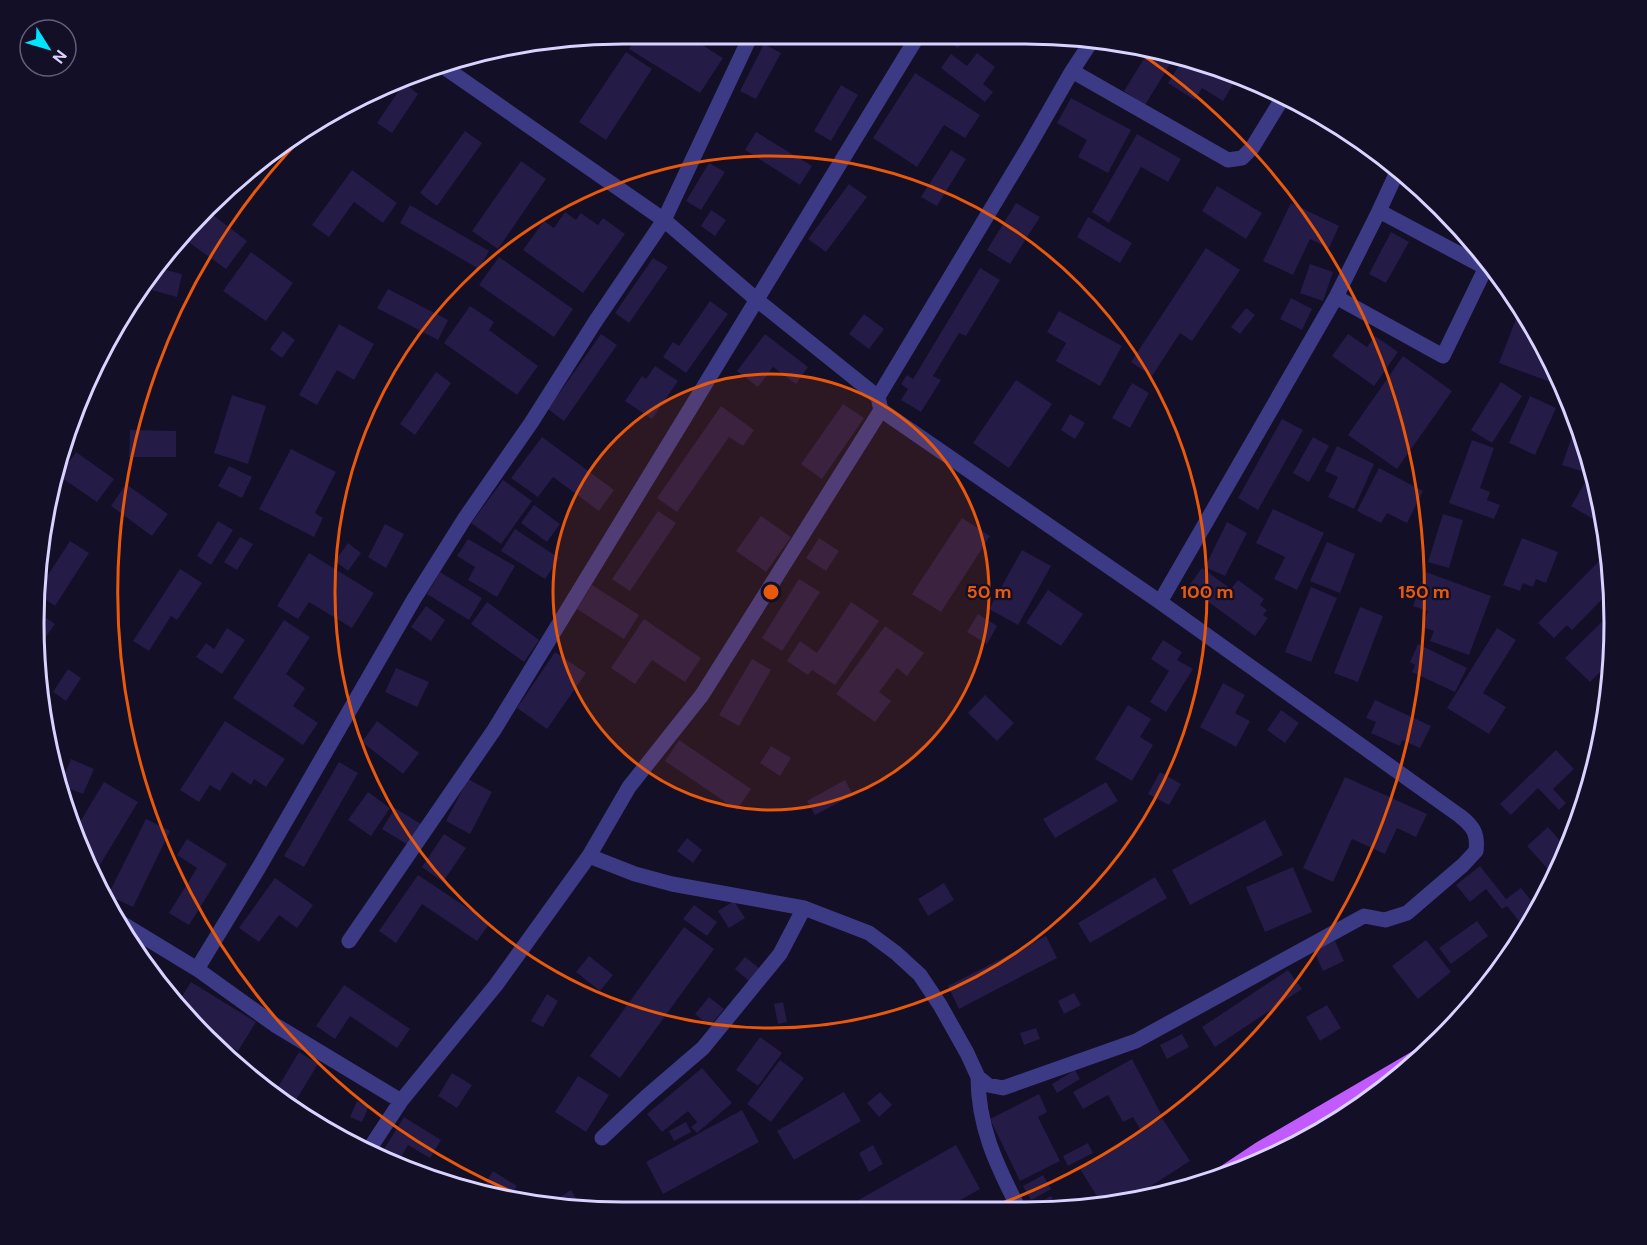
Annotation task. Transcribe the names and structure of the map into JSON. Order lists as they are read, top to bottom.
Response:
{
  "north": "bottom right",
  "rings": ["50 m", "100 m", "150 m"]
}
